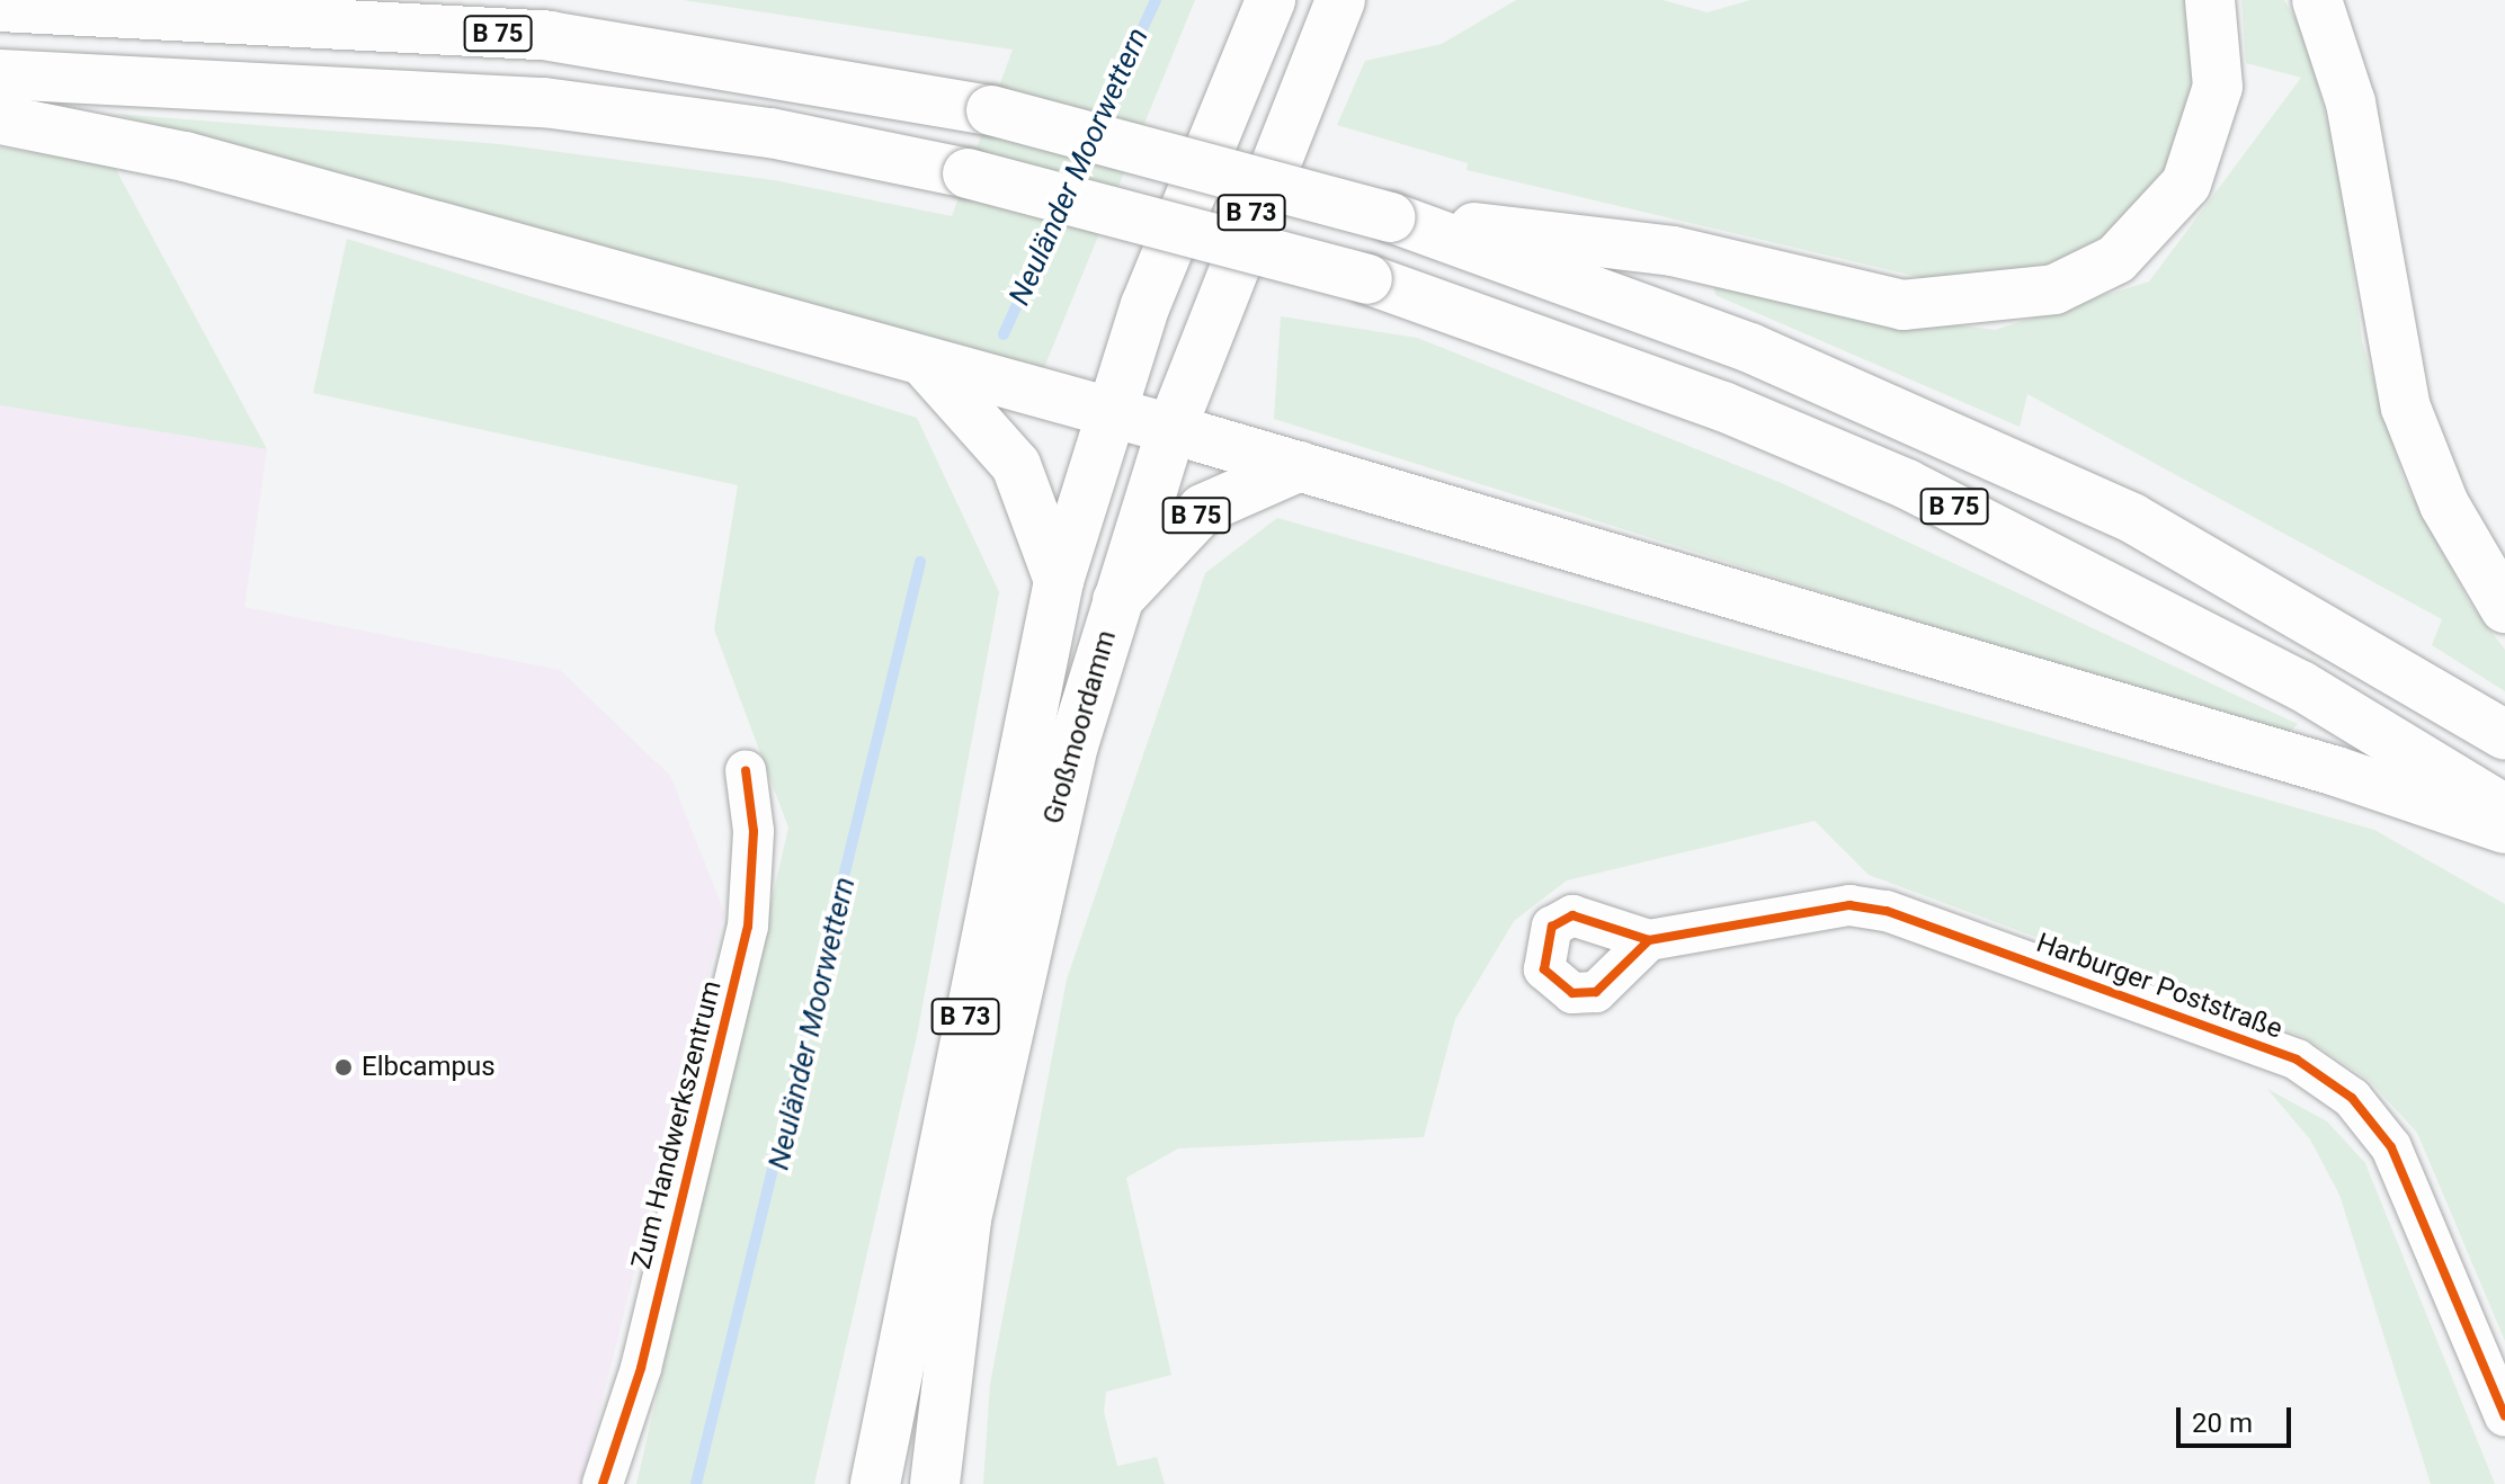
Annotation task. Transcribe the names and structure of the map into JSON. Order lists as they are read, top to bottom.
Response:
{
  "streets": {
    "main road": ["B 75", "B 73", "Großmoordamm"],
    "street": ["Harburger Poststraße", "Zum Handwerkszentrum"]
  },
  "crossings": [
    ["B 75", "Großmoordamm"]
  ],
  "water": ["Neuländer Moorwettern"],
  "places": ["Elbcampus"],
  "scale_bar": "20 m"
}
